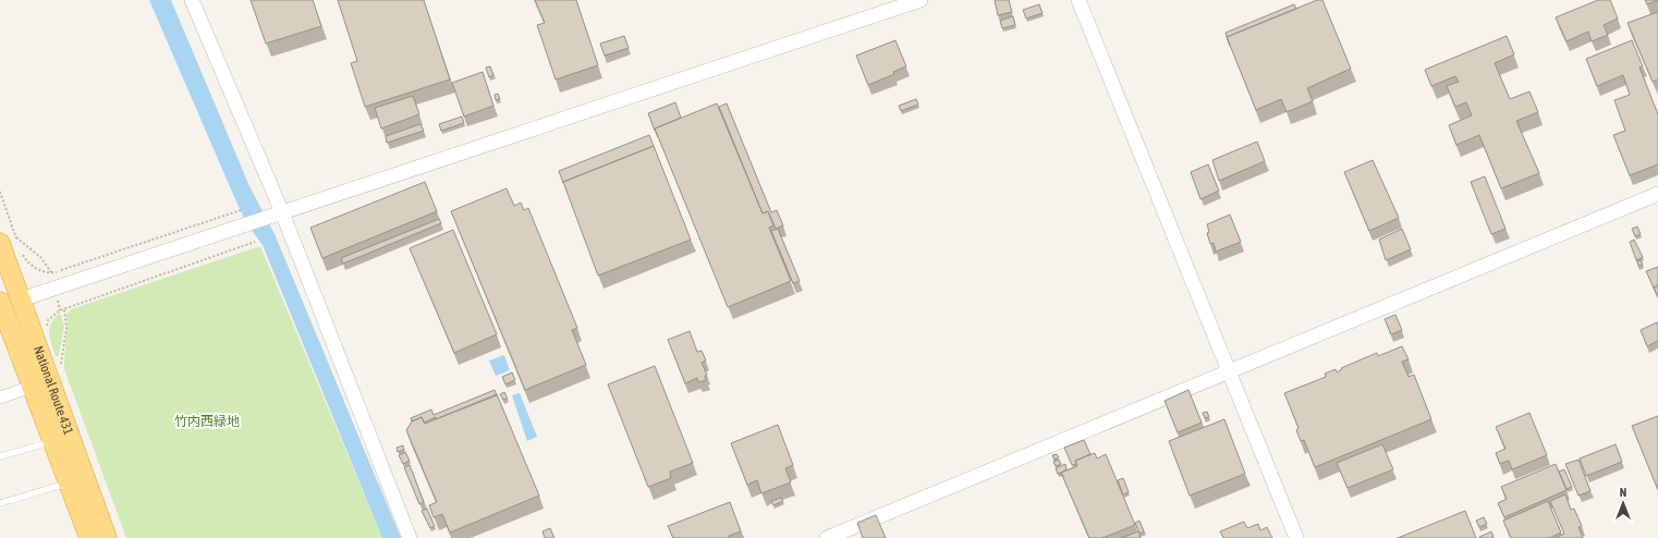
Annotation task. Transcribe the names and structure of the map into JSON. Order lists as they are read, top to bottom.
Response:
{
  "streets": {
    "highway": ["National Route 431"]
  },
  "parks": ["竹内西緑地"],
  "north": "top"
}
